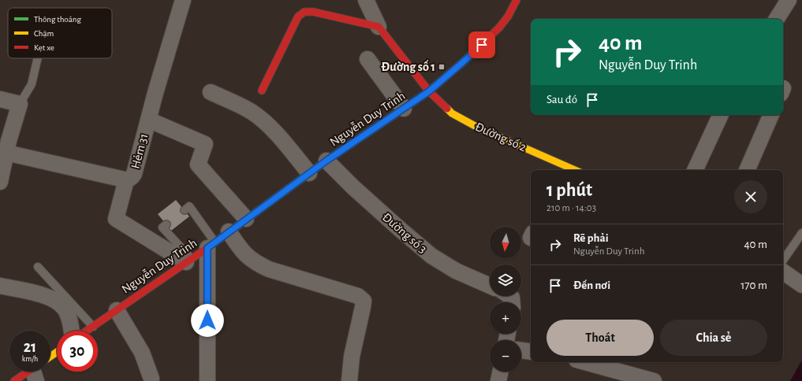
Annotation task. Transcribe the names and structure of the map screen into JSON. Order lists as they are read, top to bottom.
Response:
{
  "streets": {
    "main road": ["Nguyễn Duy Trinh", "Đường số 2"],
    "street": ["Hẻm 31", "Đường số 3"]
  },
  "crossings": [
    ["Nguyễn Duy Trinh", "Đường số 2"],
    ["Nguyễn Duy Trinh", "Đường số 3"]
  ],
  "places": {
    "transit": ["Đường số 1"]
  },
  "legend": ["Thông thoáng", "Chậm", "Kẹt xe"],
  "north": "bottom",
  "page": {
    "turn": ["40 m", "Nguyễn Duy Trinh"],
    "then": "Sau đó",
    "heading": ["1 phút", "210 m · 14:03"],
    "list": [
      {
        "name": "Rẽ phải",
        "note": "Nguyễn Duy Trinh",
        "value": "40 m"
      },
      {
        "name": "Đến nơi",
        "value": "170 m"
      }
    ],
    "map_buttons": ["+", "−"],
    "buttons": ["Thoát", "Chia sẻ"],
    "speed": "21 km/h",
    "limit": "30"
  }
}
